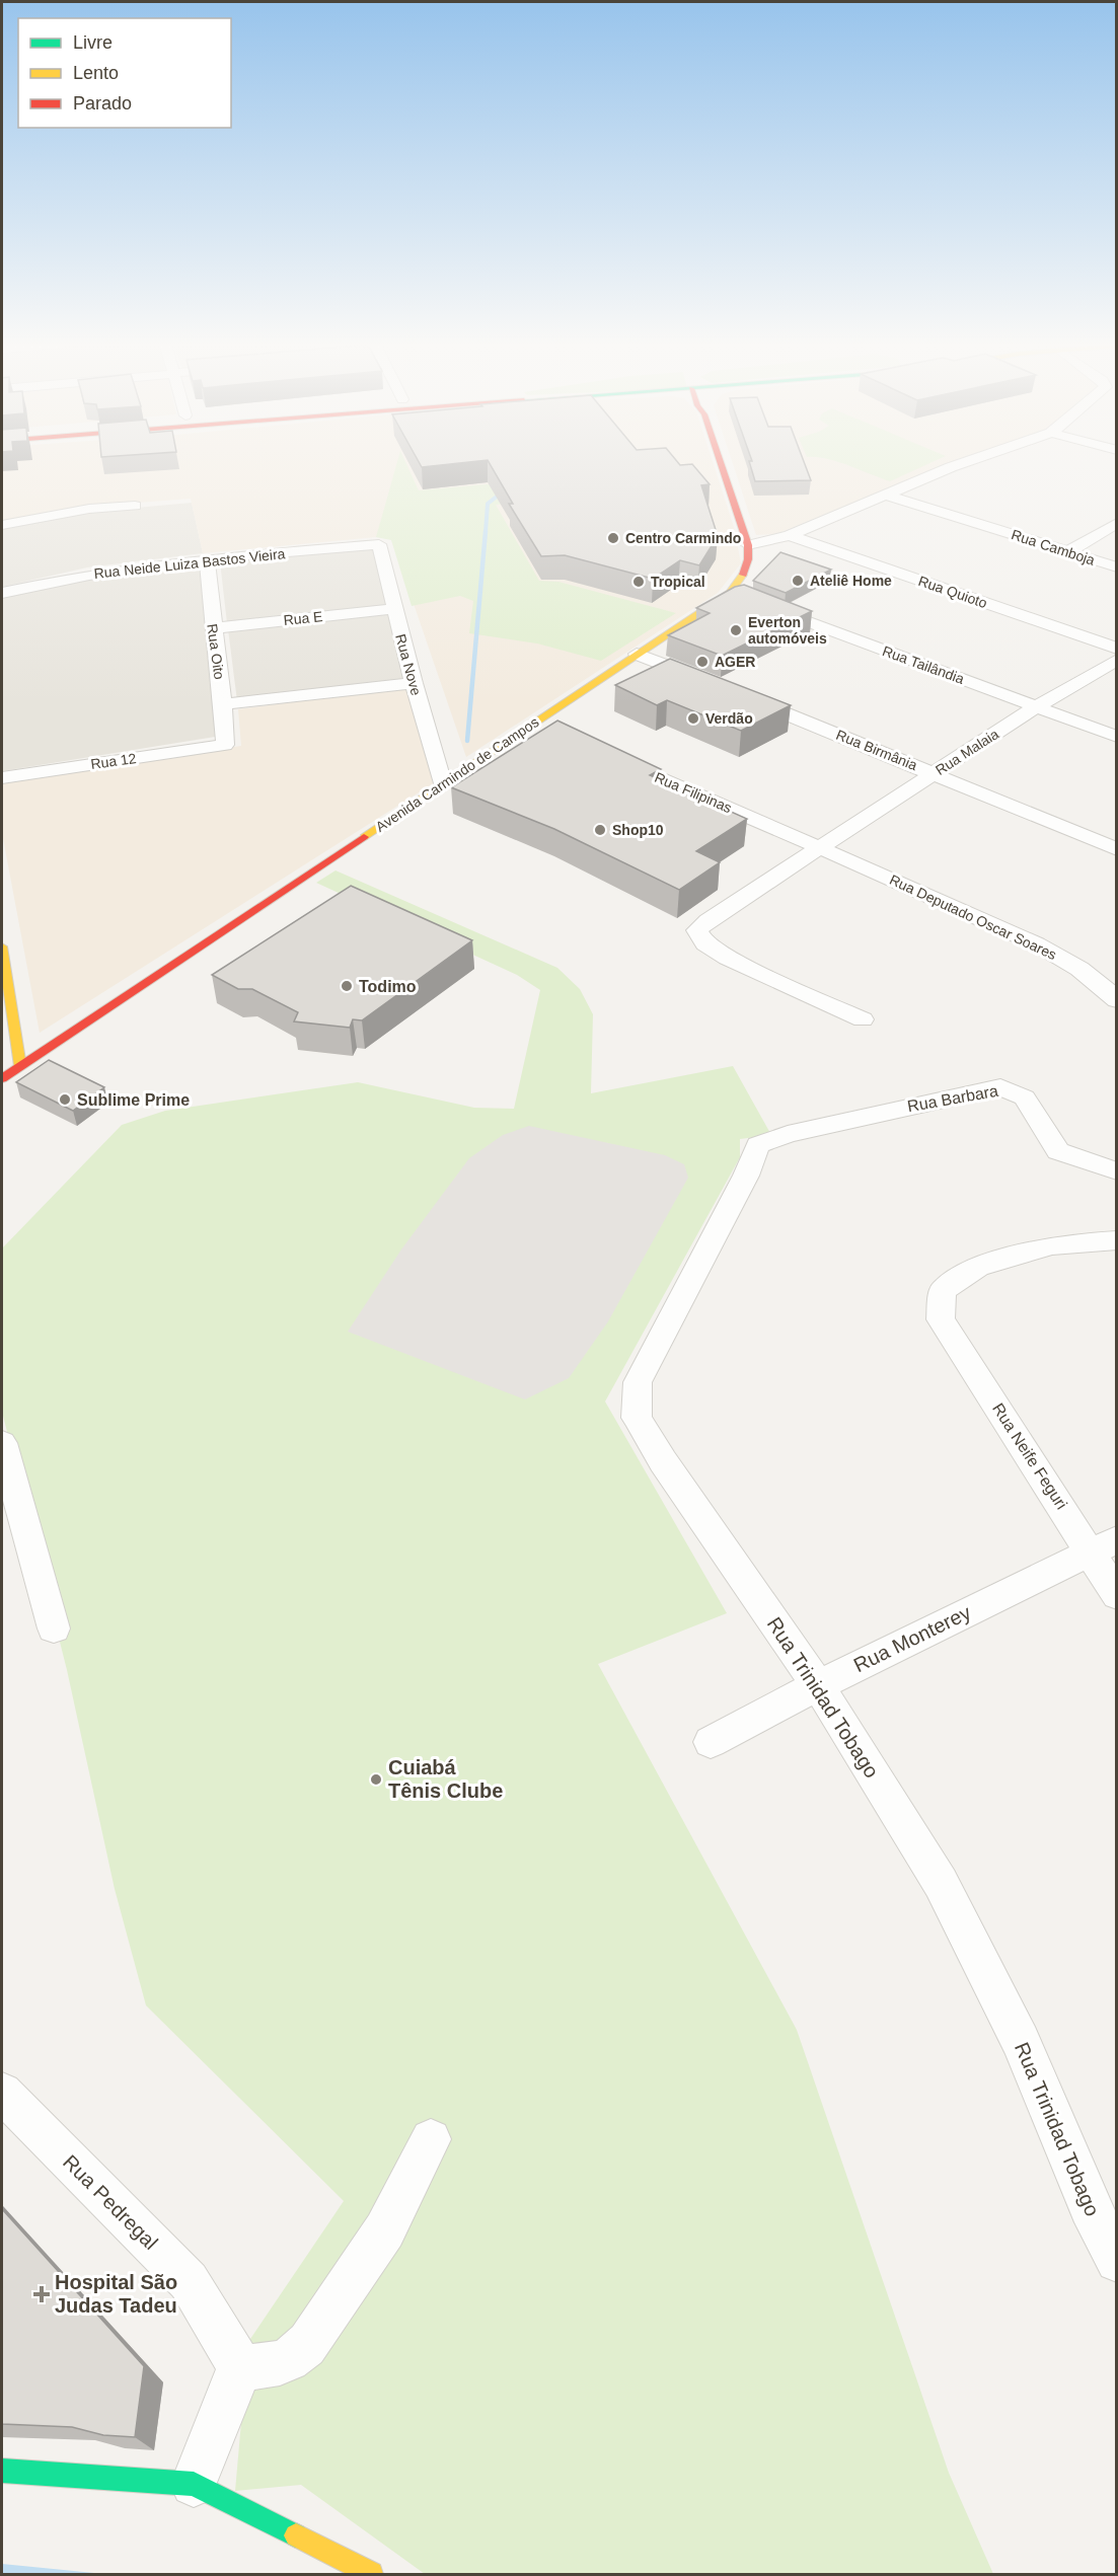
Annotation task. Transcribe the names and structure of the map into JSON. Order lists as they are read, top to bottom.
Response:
{
  "streets": {
    "main road": ["Avenida Carmindo de Campos"],
    "street": [
      "Rua Camboja",
      "Rua Neide Luiza Bastos Vieira",
      "Rua Quioto",
      "Rua E",
      "Rua Oito",
      "Rua Nove",
      "Rua Tailândia",
      "Rua Birmânia",
      "Rua Malaia",
      "Rua 12",
      "Rua Filipinas",
      "Rua Deputado Oscar Soares",
      "Rua Barbara",
      "Rua Neife Feguri",
      "Rua Monterey",
      "Rua Trinidad Tobago",
      "Rua Pedregal"
    ]
  },
  "crossings": [
    ["Rua Neide Luiza Bastos Vieira", "Rua Oito"],
    ["Rua Neide Luiza Bastos Vieira", "Rua Nove"],
    ["Rua E", "Rua Oito"],
    ["Rua E", "Rua Nove"],
    ["Rua Oito", "Rua 12"],
    ["Rua Nove", "Avenida Carmindo de Campos"],
    ["Rua Tailândia", "Rua Malaia"],
    ["Rua Birmânia", "Rua Malaia"],
    ["Rua Malaia", "Rua Filipinas"],
    ["Rua Malaia", "Rua Deputado Oscar Soares"],
    ["Rua Filipinas", "Rua Deputado Oscar Soares"],
    ["Rua Barbara", "Rua Trinidad Tobago"],
    ["Rua Neife Feguri", "Rua Monterey"],
    ["Rua Monterey", "Rua Trinidad Tobago"]
  ],
  "places": {
    "other": [
      "Centro Carmindo",
      "Ateliê Home",
      "Tropical",
      "Everton automóveis",
      "AGER",
      "Verdão",
      "Shop10",
      "Todimo",
      "Sublime Prime",
      "Cuiabá Tênis Clube"
    ],
    "health": ["Hospital São Judas Tadeu"]
  },
  "legend": ["Livre", "Lento", "Parado"]
}
